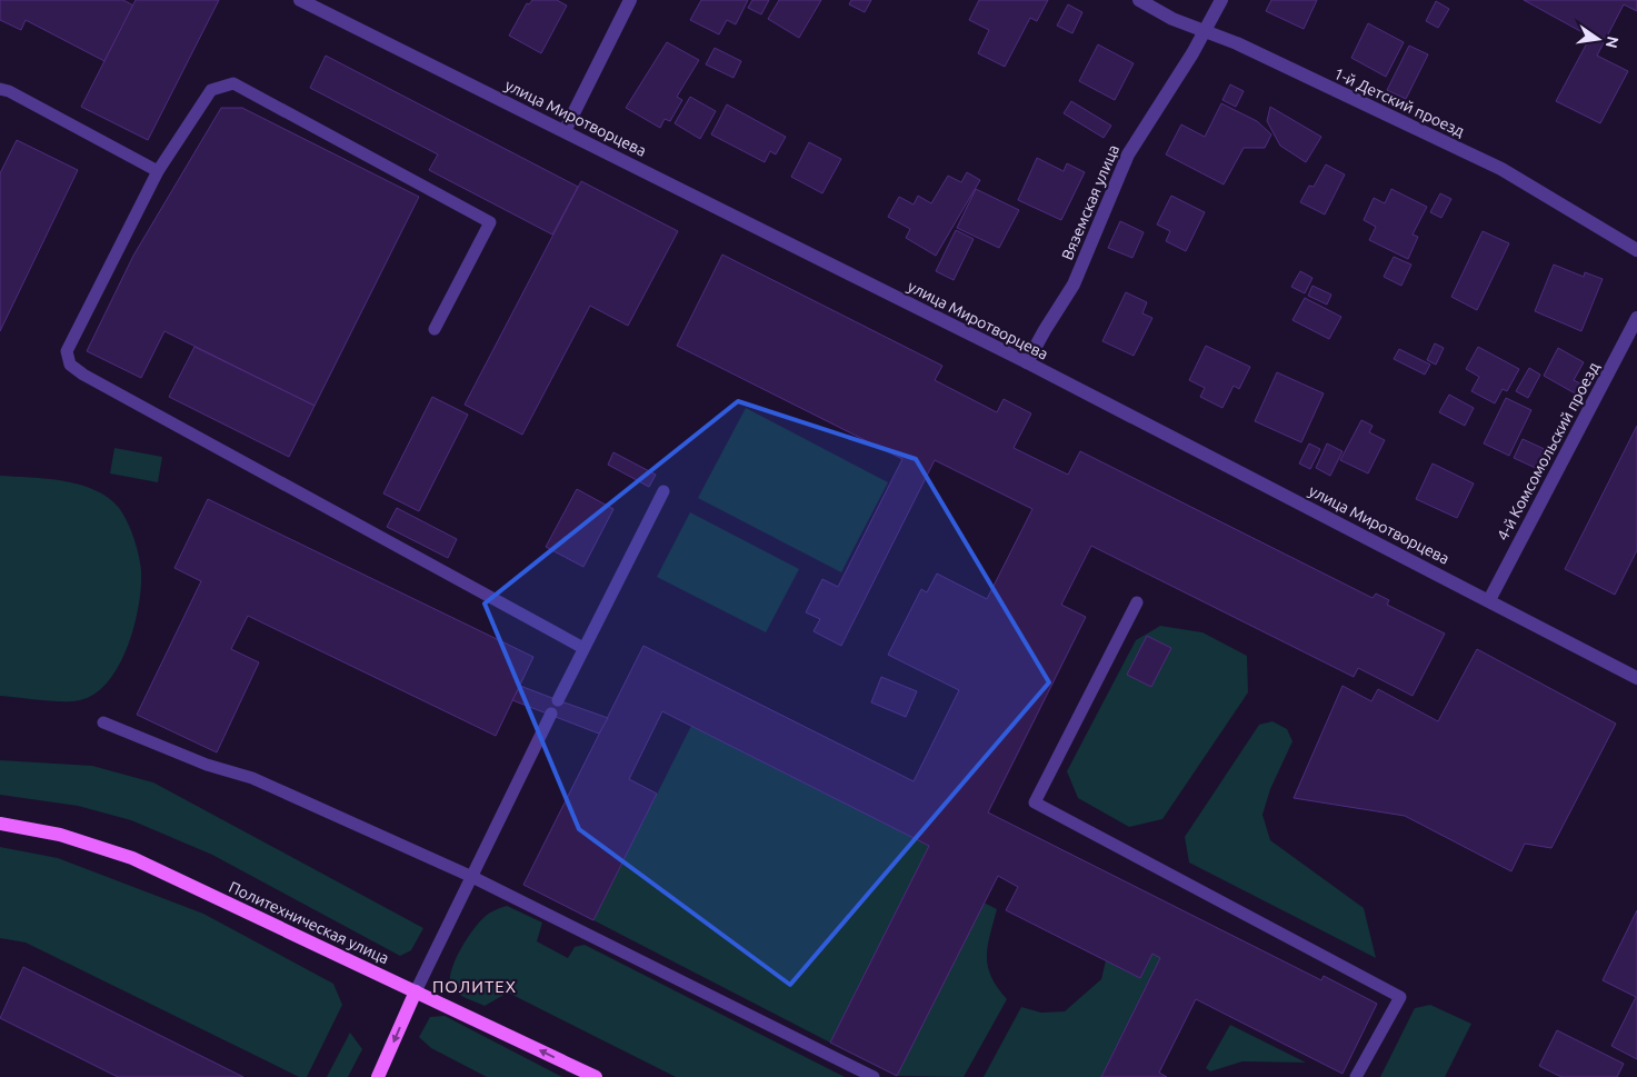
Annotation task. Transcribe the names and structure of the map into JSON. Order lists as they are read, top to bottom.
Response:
{
  "streets": {
    "main road": ["Политехническая улица"],
    "street": [
      "1-й Детский проезд",
      "улица Миротворцева",
      "Вяземская улица",
      "4-й Комсомольский проезд"
    ]
  },
  "crossings": [
    ["1-й Детский проезд", "Вяземская улица"],
    ["улица Миротворцева", "Вяземская улица"],
    ["улица Миротворцева", "4-й Комсомольский проезд"]
  ],
  "districts": ["ПОЛИТЕХ"],
  "north": "right"
}
